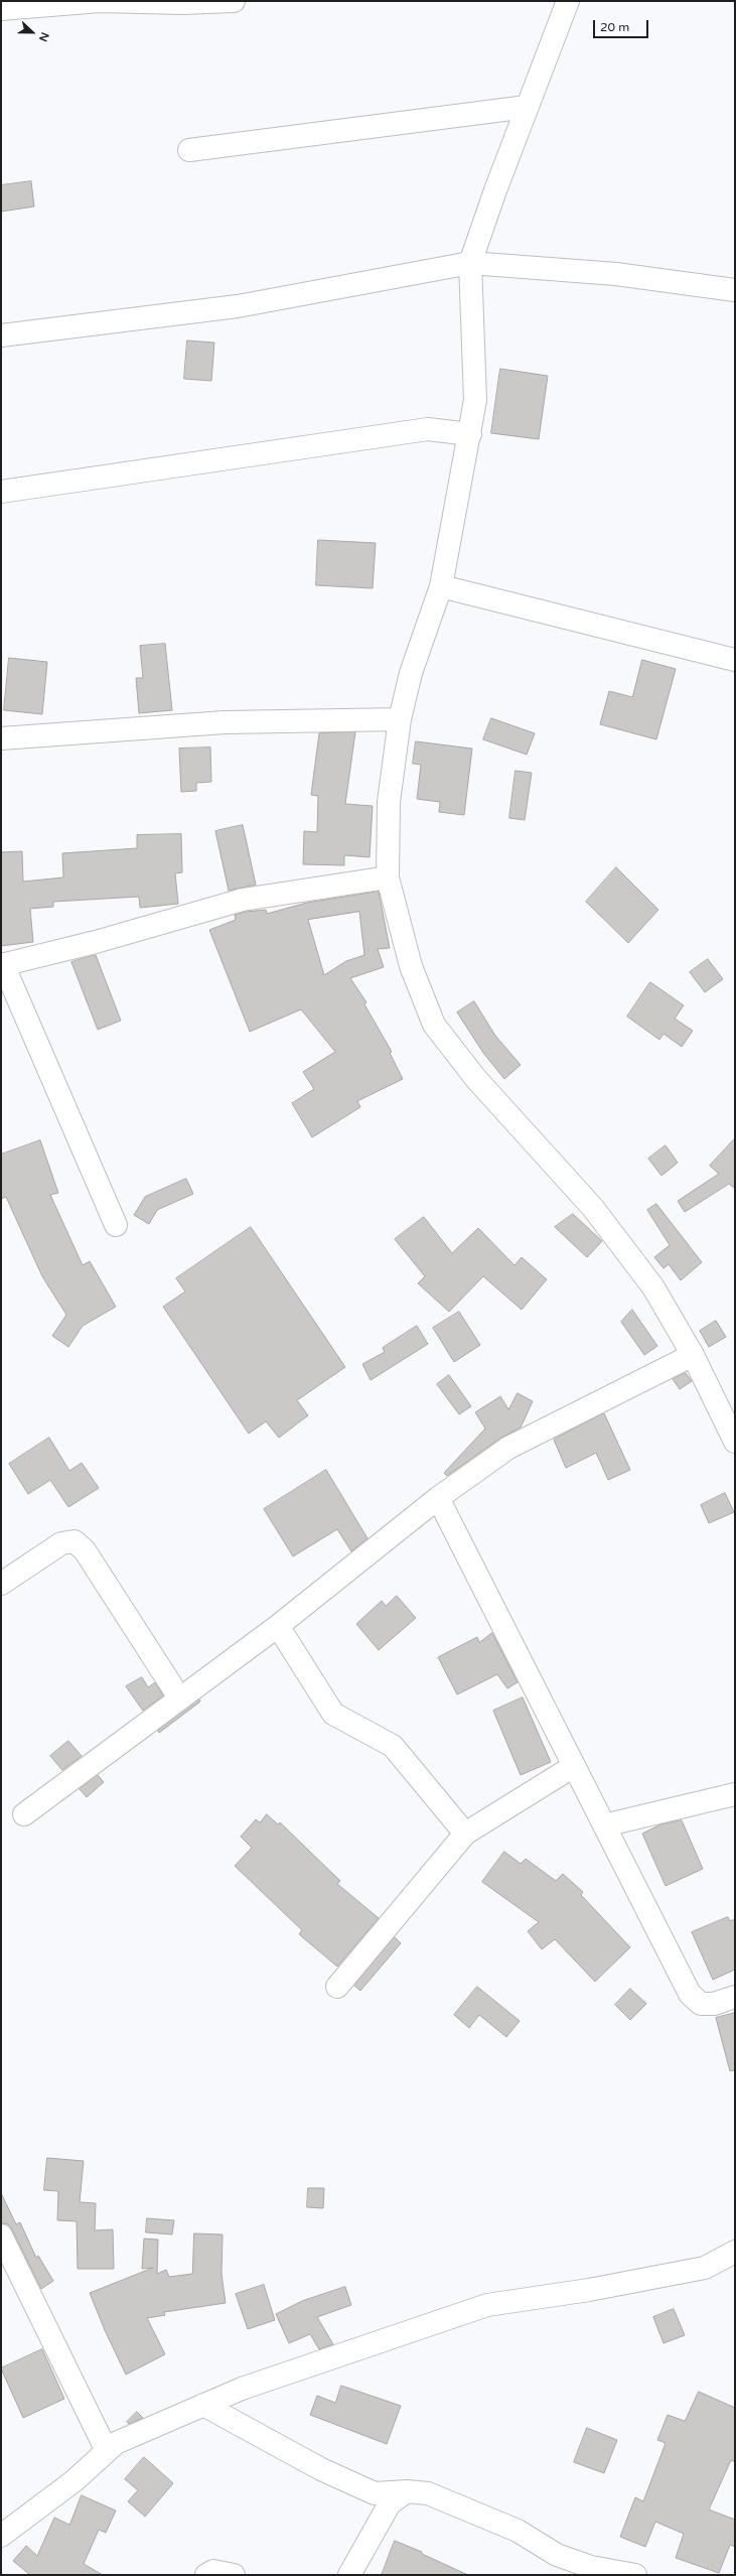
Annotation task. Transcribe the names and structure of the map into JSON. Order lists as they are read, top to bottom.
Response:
{
  "scale_bar": "20 m",
  "north": "right"
}
